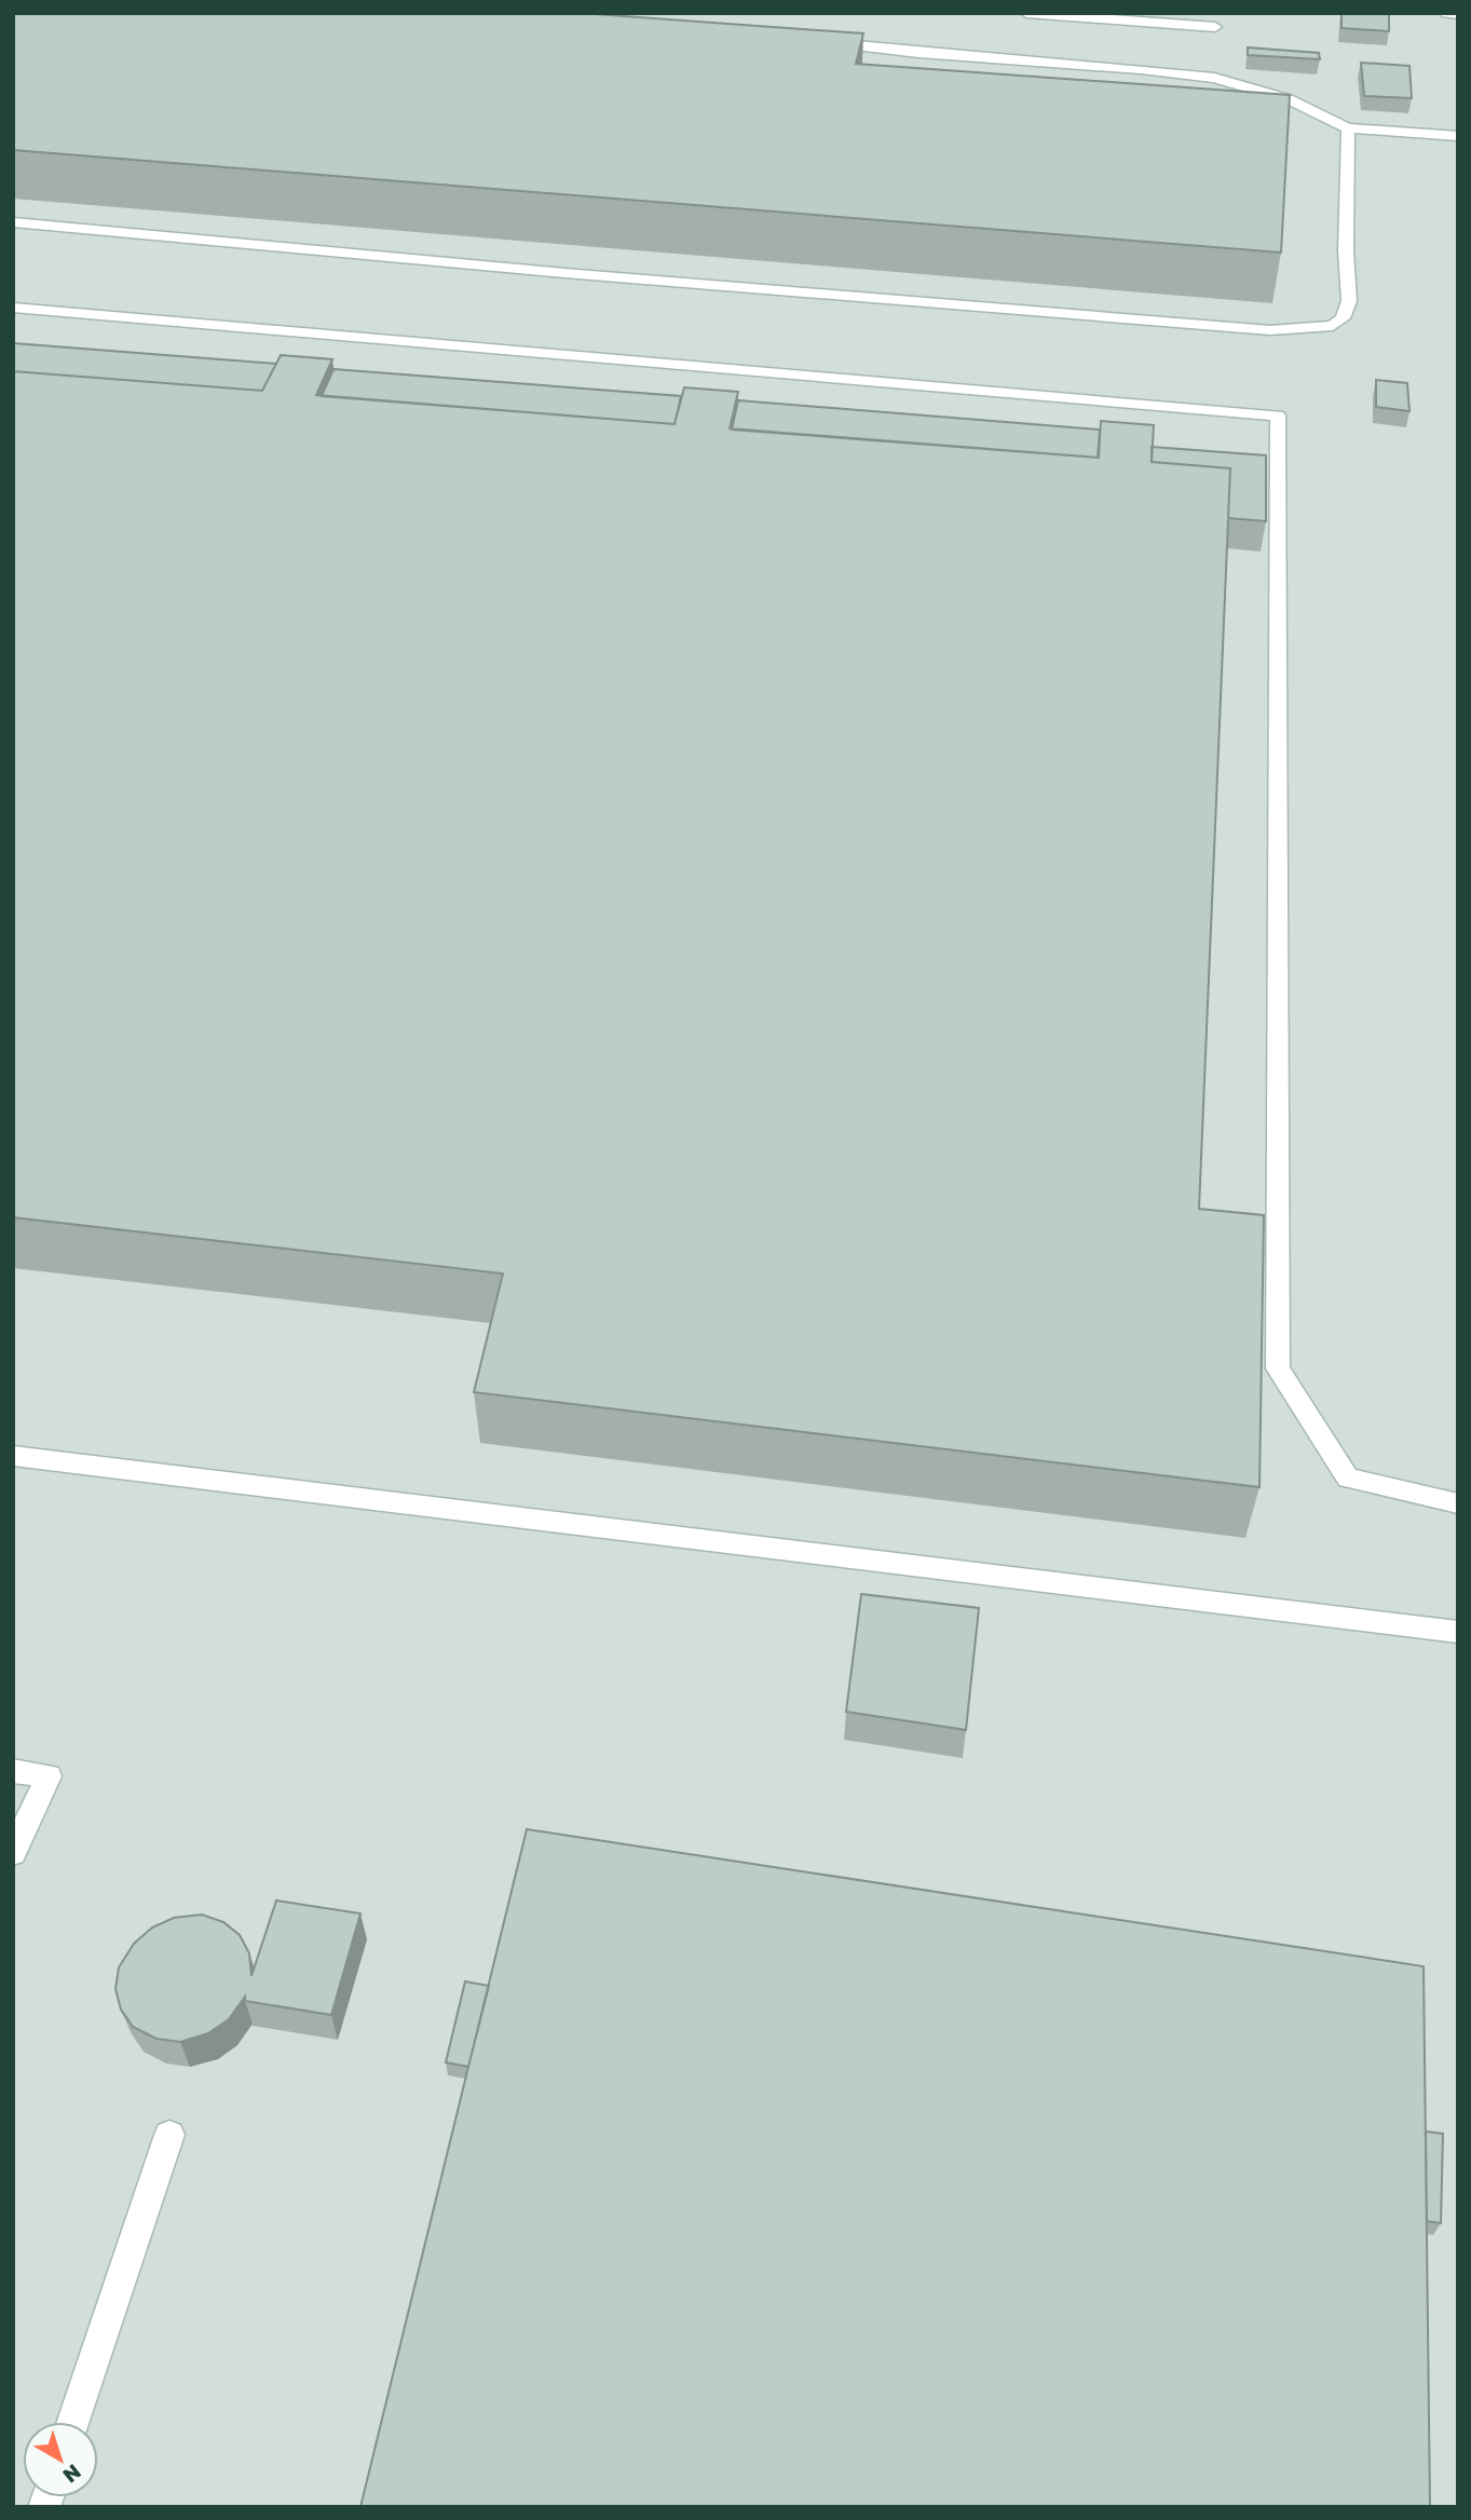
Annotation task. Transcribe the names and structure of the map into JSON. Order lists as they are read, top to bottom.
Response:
{
  "north": "bottom right"
}
